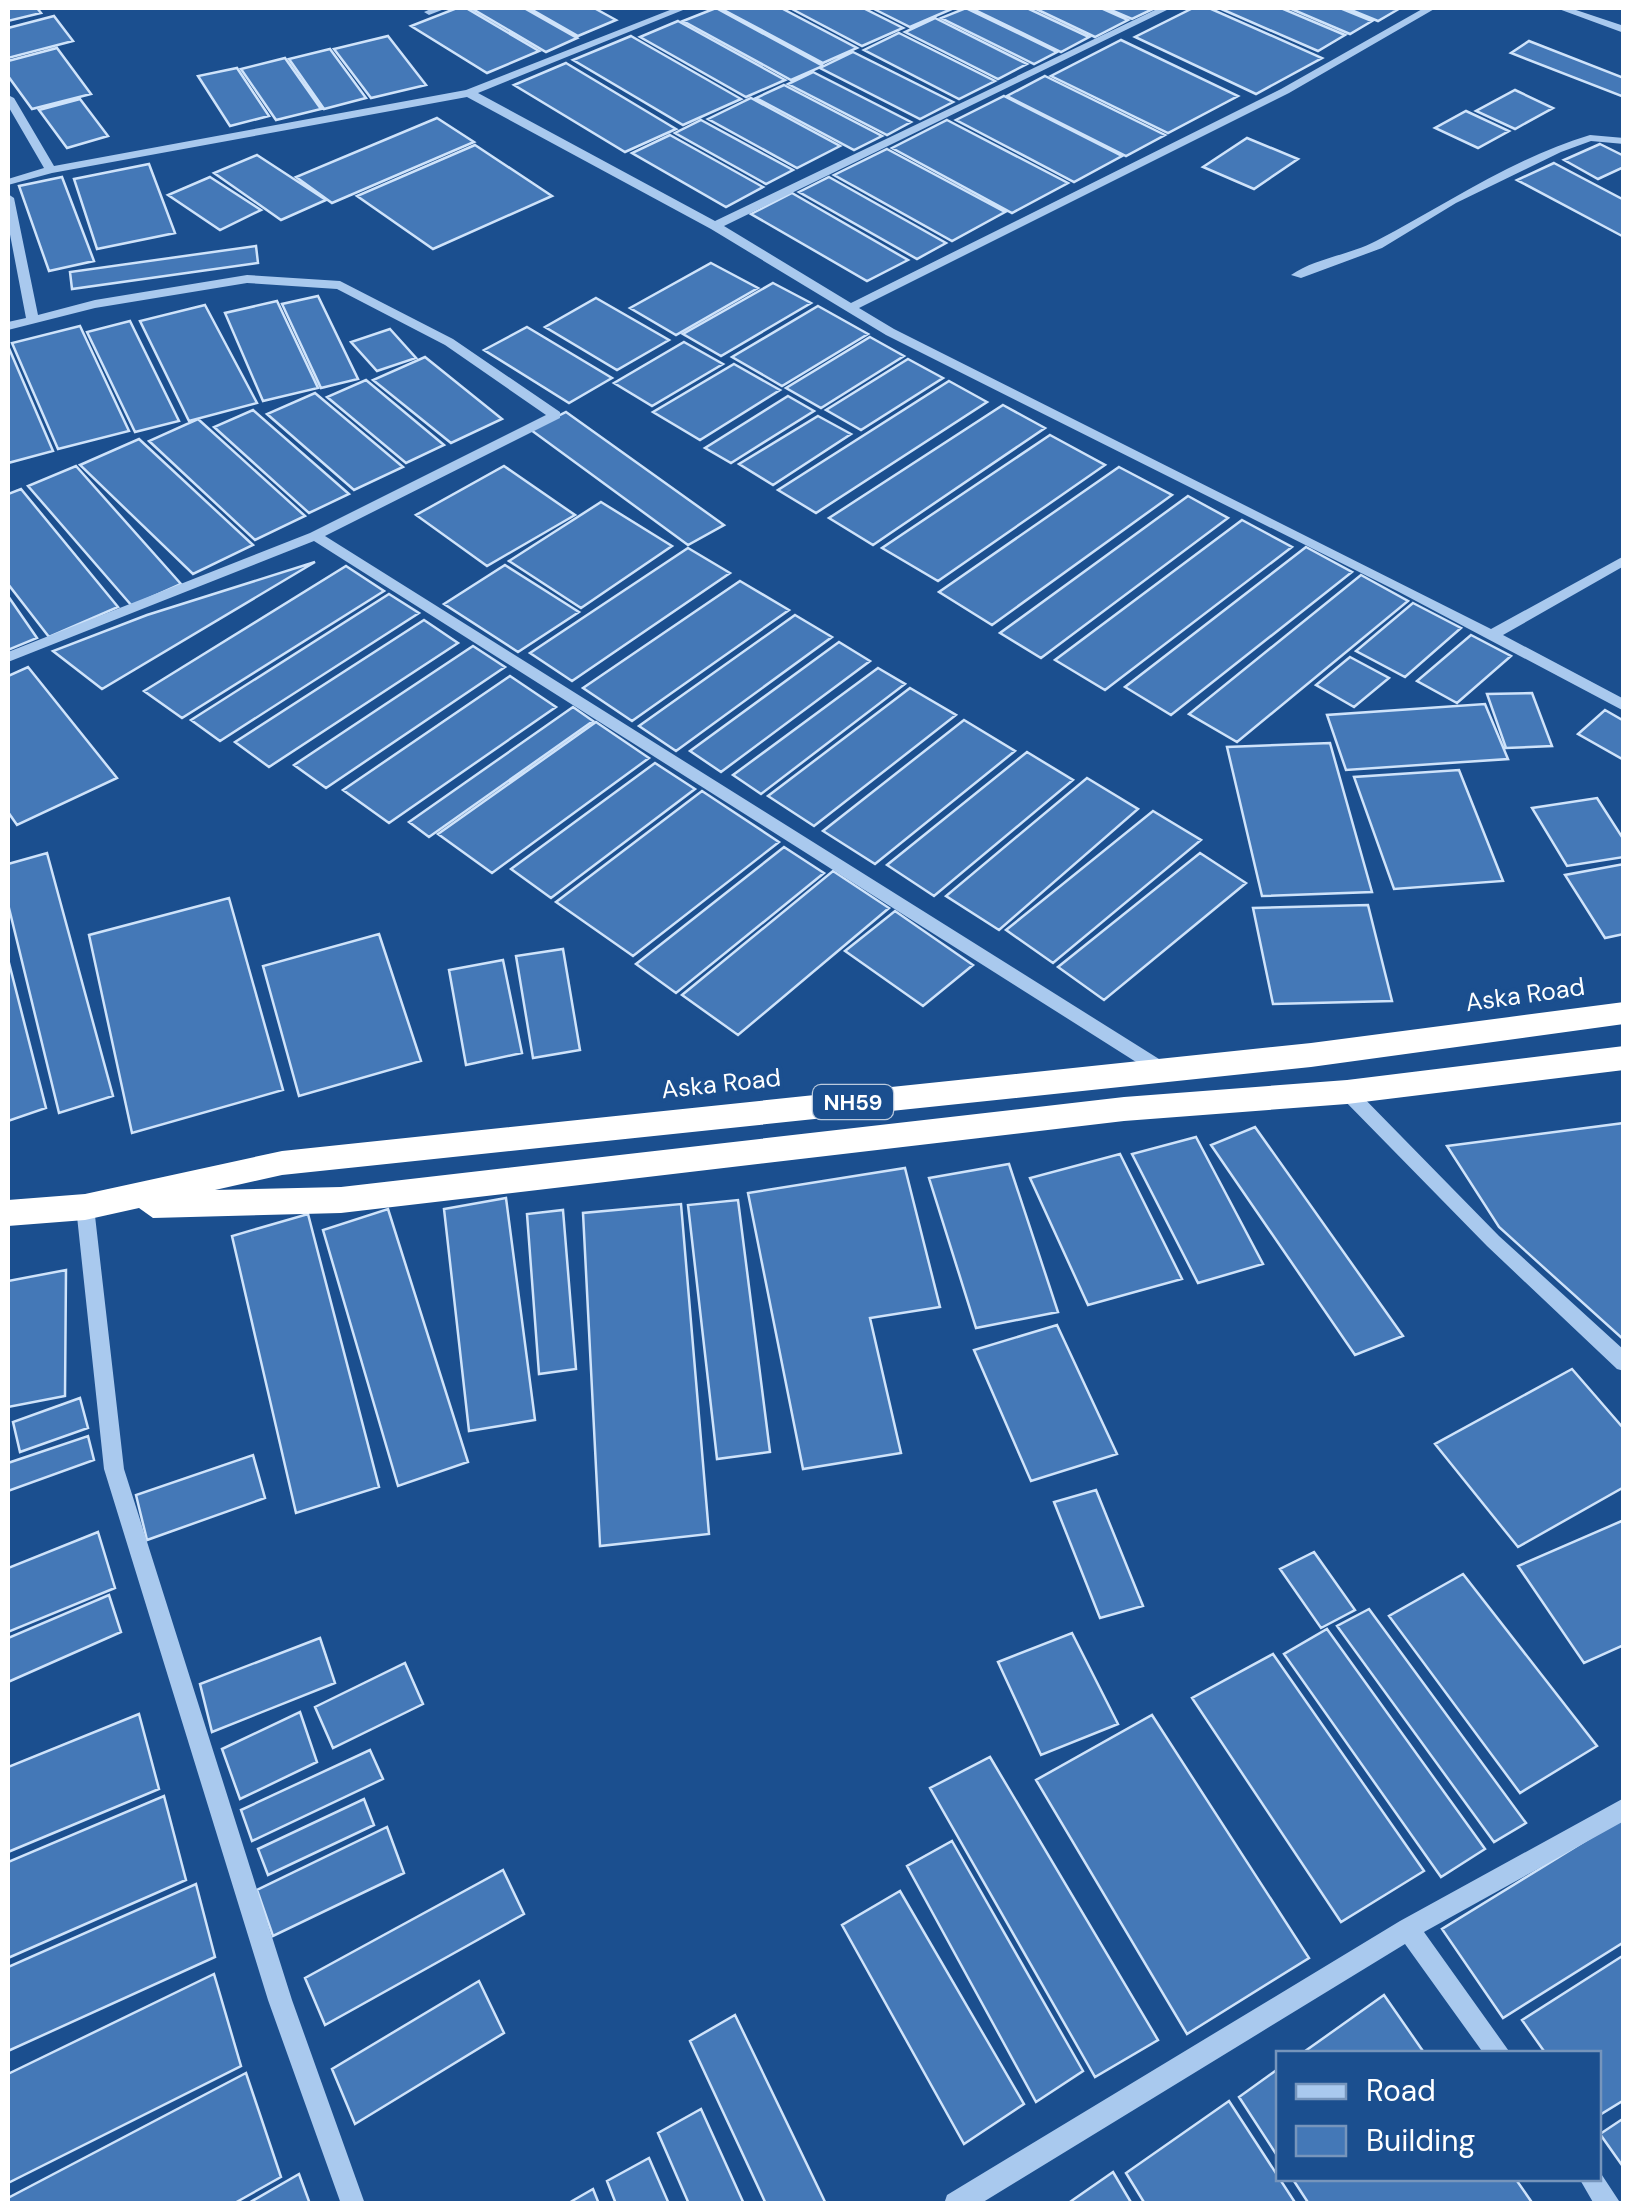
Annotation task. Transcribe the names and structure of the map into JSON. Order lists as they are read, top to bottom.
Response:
{
  "streets": {
    "highway": ["Aska Road", "NH59"]
  },
  "crossings": [
    ["Aska Road", "NH59"]
  ],
  "legend": ["Road", "Building"]
}
